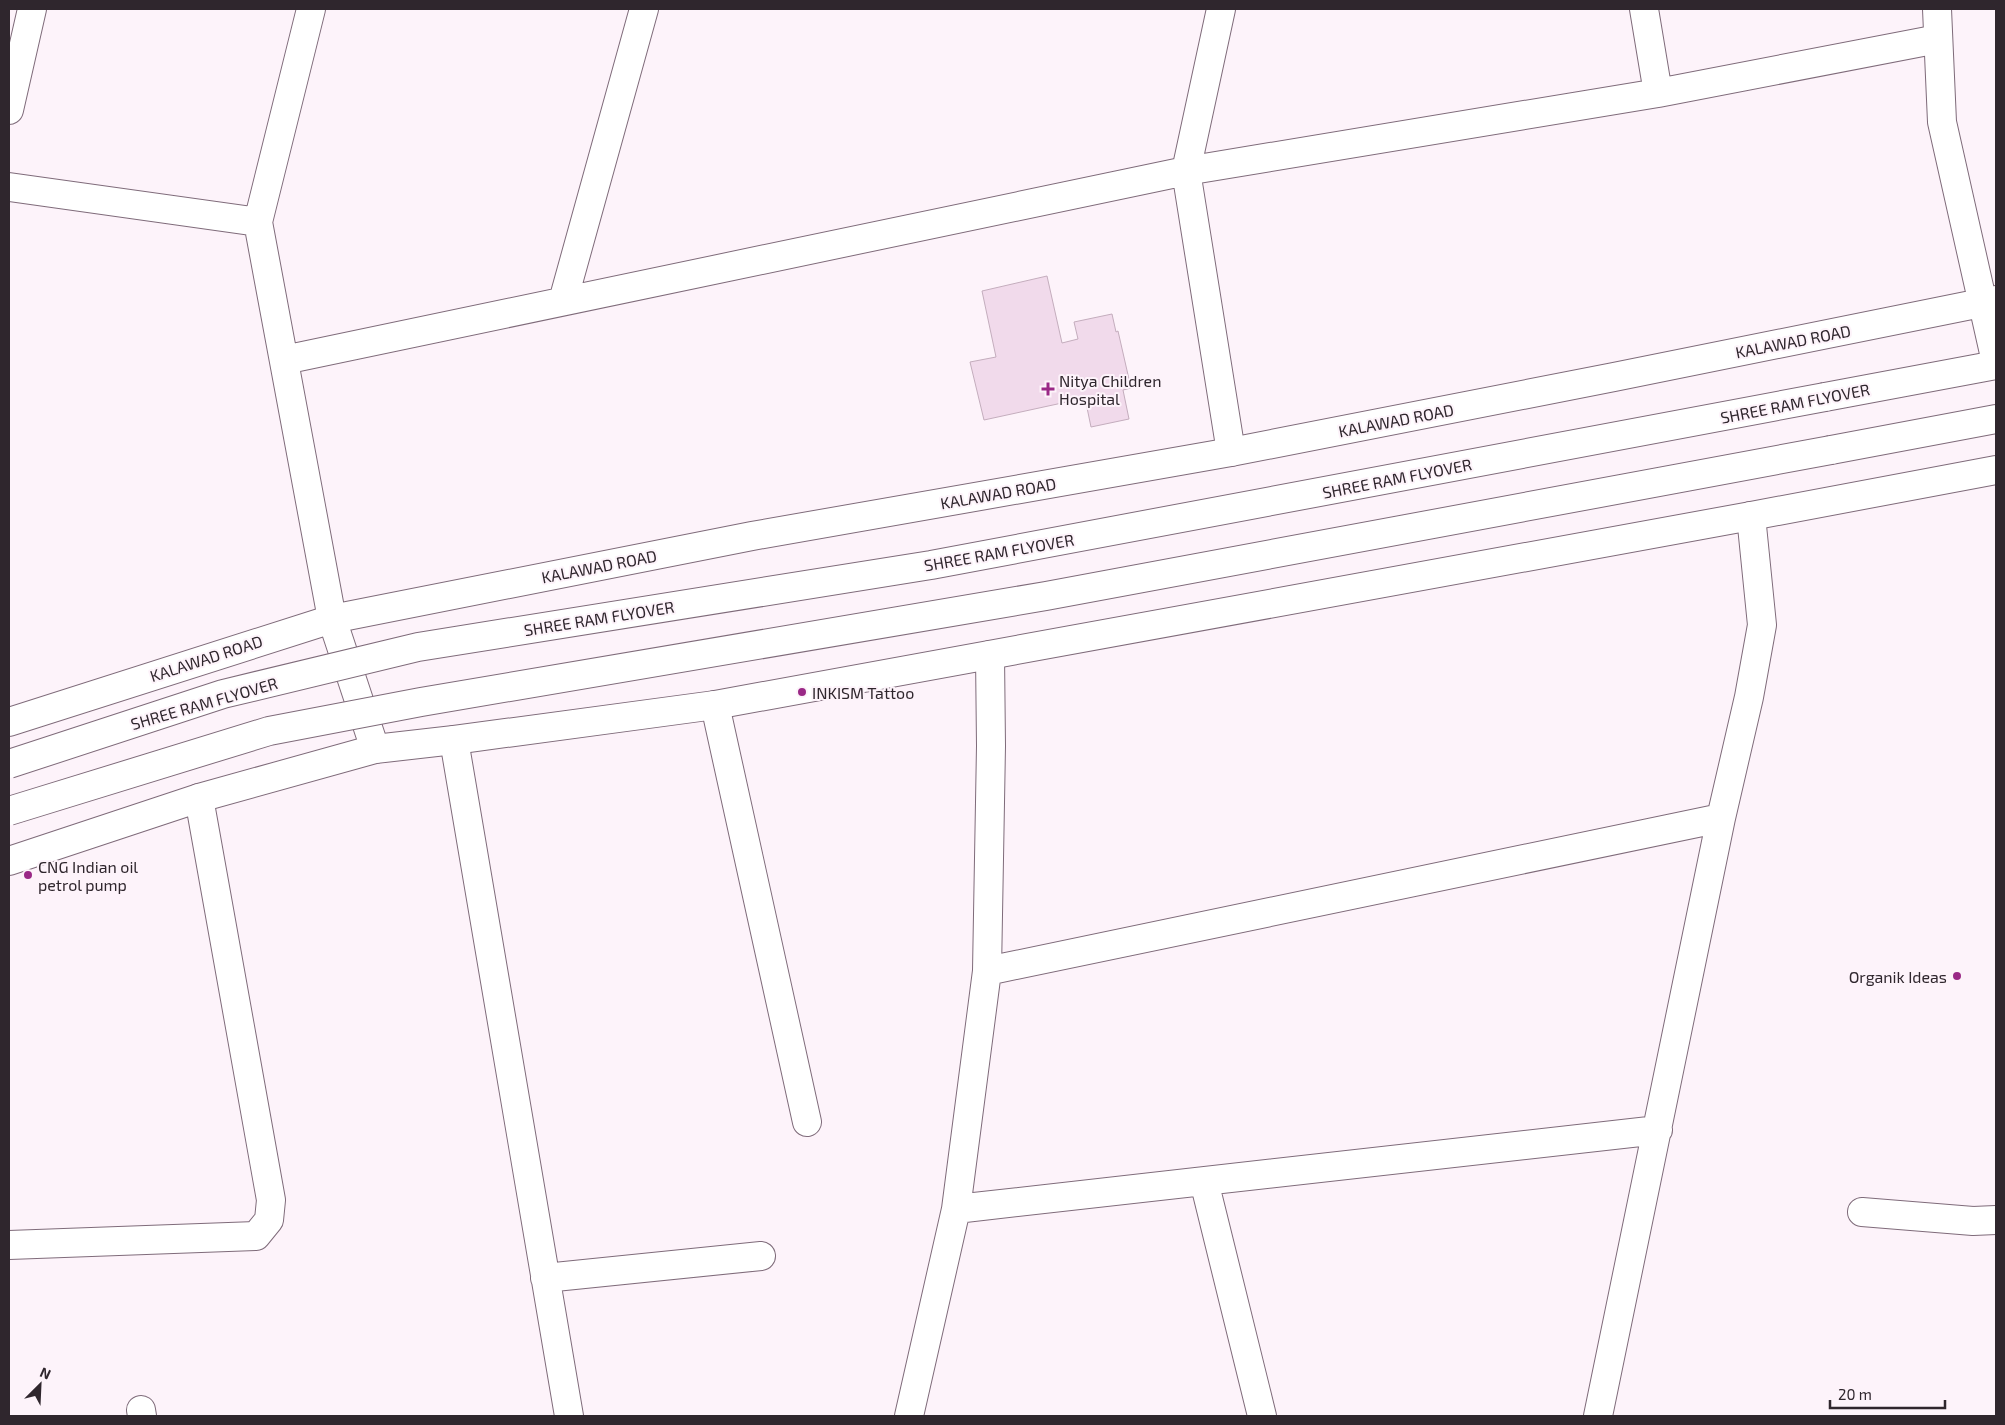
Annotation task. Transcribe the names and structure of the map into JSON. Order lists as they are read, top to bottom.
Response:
{
  "streets": {
    "street": ["KALAWAD ROAD", "SHREE RAM FLYOVER"]
  },
  "places": {
    "health": ["Nitya Children Hospital"],
    "other": ["INKISM Tattoo", "CNG Indian oil petrol pump", "Organik Ideas"]
  },
  "scale_bar": "20 m",
  "north": "top right"
}
